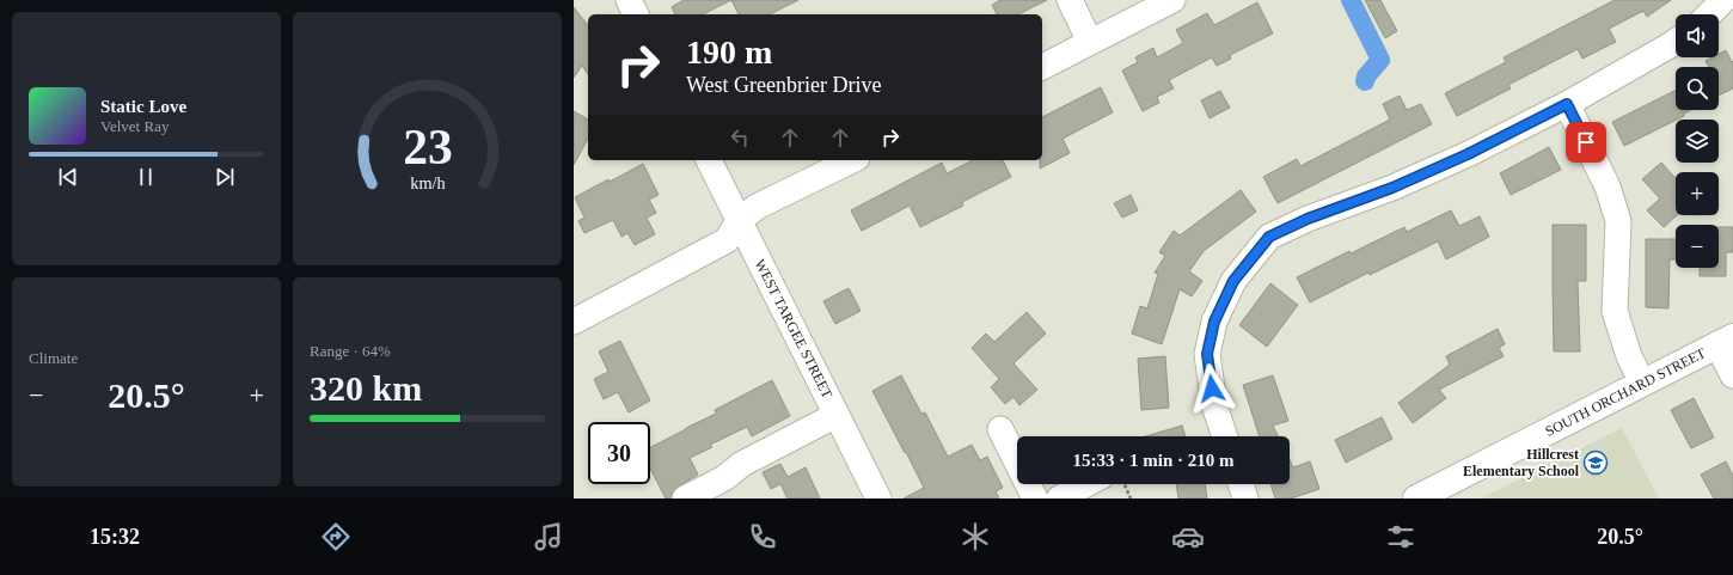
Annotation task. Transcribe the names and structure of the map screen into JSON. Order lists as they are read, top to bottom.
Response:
{
  "streets": {
    "main road": ["SOUTH ORCHARD STREET"],
    "street": ["WEST TARGEE STREET"]
  },
  "places": {
    "school or university": ["Hillcrest Elementary School"]
  },
  "page": {
    "map_buttons": ["+", "−"],
    "turn": ["190 m", "West Greenbrier Drive"],
    "song": ["Static Love", "Velvet Ray"],
    "tile": [
      "Climate",
      ["Range · 64%", "320 km"]
    ],
    "heat": ["−", "20.5°", "+"],
    "limit": "30",
    "trip": "15:33 · 1 min · 210 m",
    "tabs": ["15:32", "20.5°"],
    "gauge": ["23", "km/h"]
  }
}
